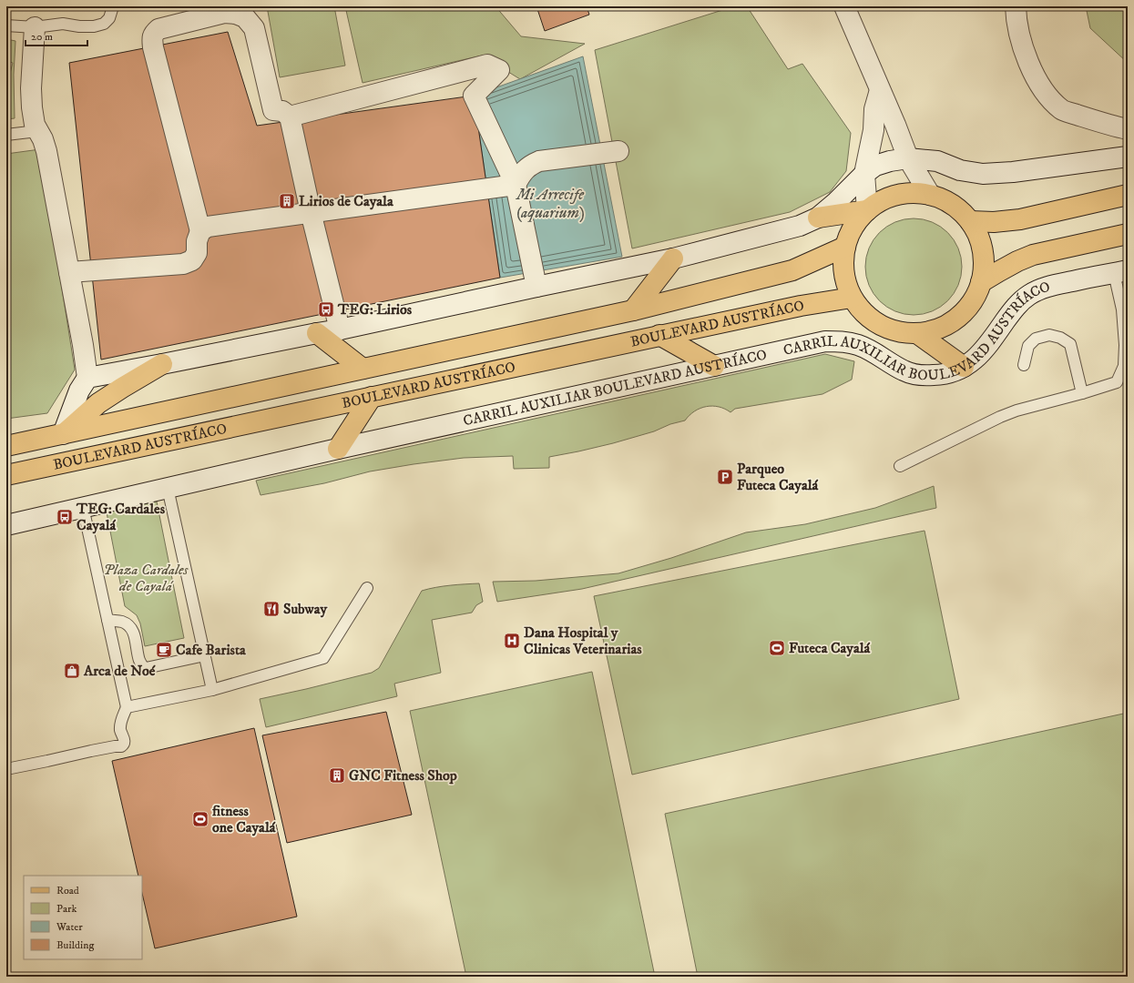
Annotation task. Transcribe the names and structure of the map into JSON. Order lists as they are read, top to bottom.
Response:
{
  "streets": {
    "main road": ["BOULEVARD AUSTRÍACO"],
    "street": ["CARRIL AUXILIAR BOULEVARD AUSTRÍACO"]
  },
  "water": ["Mi Arrecife (aquarium)"],
  "parks": ["Plaza Cardales de Cayalá"],
  "places": {
    "building": ["Lirios de Cayala", "GNC Fitness Shop"],
    "bus stop": ["TEG: Lirios", "TEG: Cardales Cayalá"],
    "parking": ["Parqueo Futeca Cayalá"],
    "restaurant": ["Subway"],
    "hospital": ["Dana Hospital y Clinicas Veterinarias"],
    "sports": ["Futeca Cayalá", "fitness one Cayalá"],
    "cafe": ["Cafe Barista"],
    "shop": ["Arca de Noé"]
  },
  "legend": [
    "Road",
    "Park",
    "Water",
    "Building"
  ],
  "scale_bar": "20 m"
}
